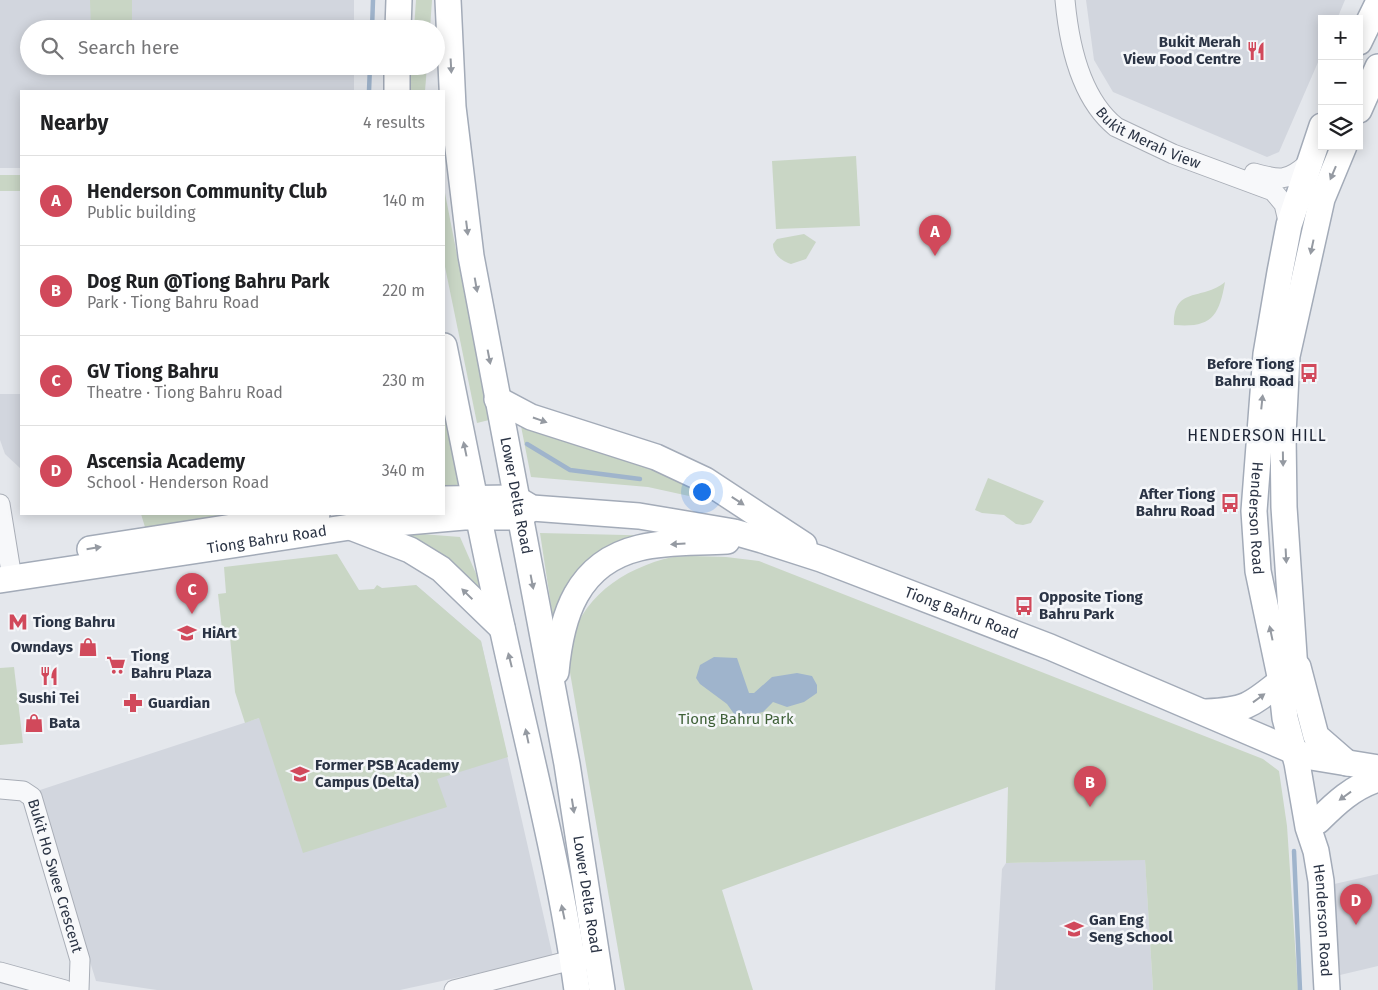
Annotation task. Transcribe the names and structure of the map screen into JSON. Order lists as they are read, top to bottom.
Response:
{
  "streets": {
    "main road": ["Lower Delta Road", "Henderson Road", "Tiong Bahru Road"],
    "street": ["Bukit Merah View", "Bukit Ho Swee Crescent"]
  },
  "crossings": [
    ["Bukit Merah View", "Henderson Road"],
    ["Lower Delta Road", "Tiong Bahru Road"],
    ["Henderson Road", "Tiong Bahru Road"]
  ],
  "districts": ["HENDERSON HILL"],
  "parks": ["Tiong Bahru Park"],
  "places": {
    "restaurant": ["Bukit Merah View Food Centre", "Sushi Tei"],
    "bus stop": ["Before Tiong Bahru Road", "After Tiong Bahru Road", "Opposite Tiong Bahru Park"],
    "metro station": ["Tiong Bahru"],
    "school or university": ["HiArt", "Former PSB Academy Campus (Delta)", "Gan Eng Seng School"],
    "shop": ["Owndays", "Bata"],
    "supermarket": ["Tiong Bahru Plaza"],
    "pharmacy": ["Guardian"]
  },
  "page": {
    "map_buttons": ["+", "−"],
    "search": "Search here",
    "heading": ["Nearby", "4 results"],
    "list": [
      {
        "mark": "A",
        "name": "Henderson Community Club",
        "note": "Public building",
        "value": "140 m"
      },
      {
        "mark": "B",
        "name": "Dog Run @Tiong Bahru Park",
        "note": "Park · Tiong Bahru Road",
        "value": "220 m"
      },
      {
        "mark": "C",
        "name": "GV Tiong Bahru",
        "note": "Theatre · Tiong Bahru Road",
        "value": "230 m"
      },
      {
        "mark": "D",
        "name": "Ascensia Academy",
        "note": "School · Henderson Road",
        "value": "340 m"
      }
    ],
    "pins": [
      "A",
      "C",
      "B",
      "D"
    ]
  }
}
